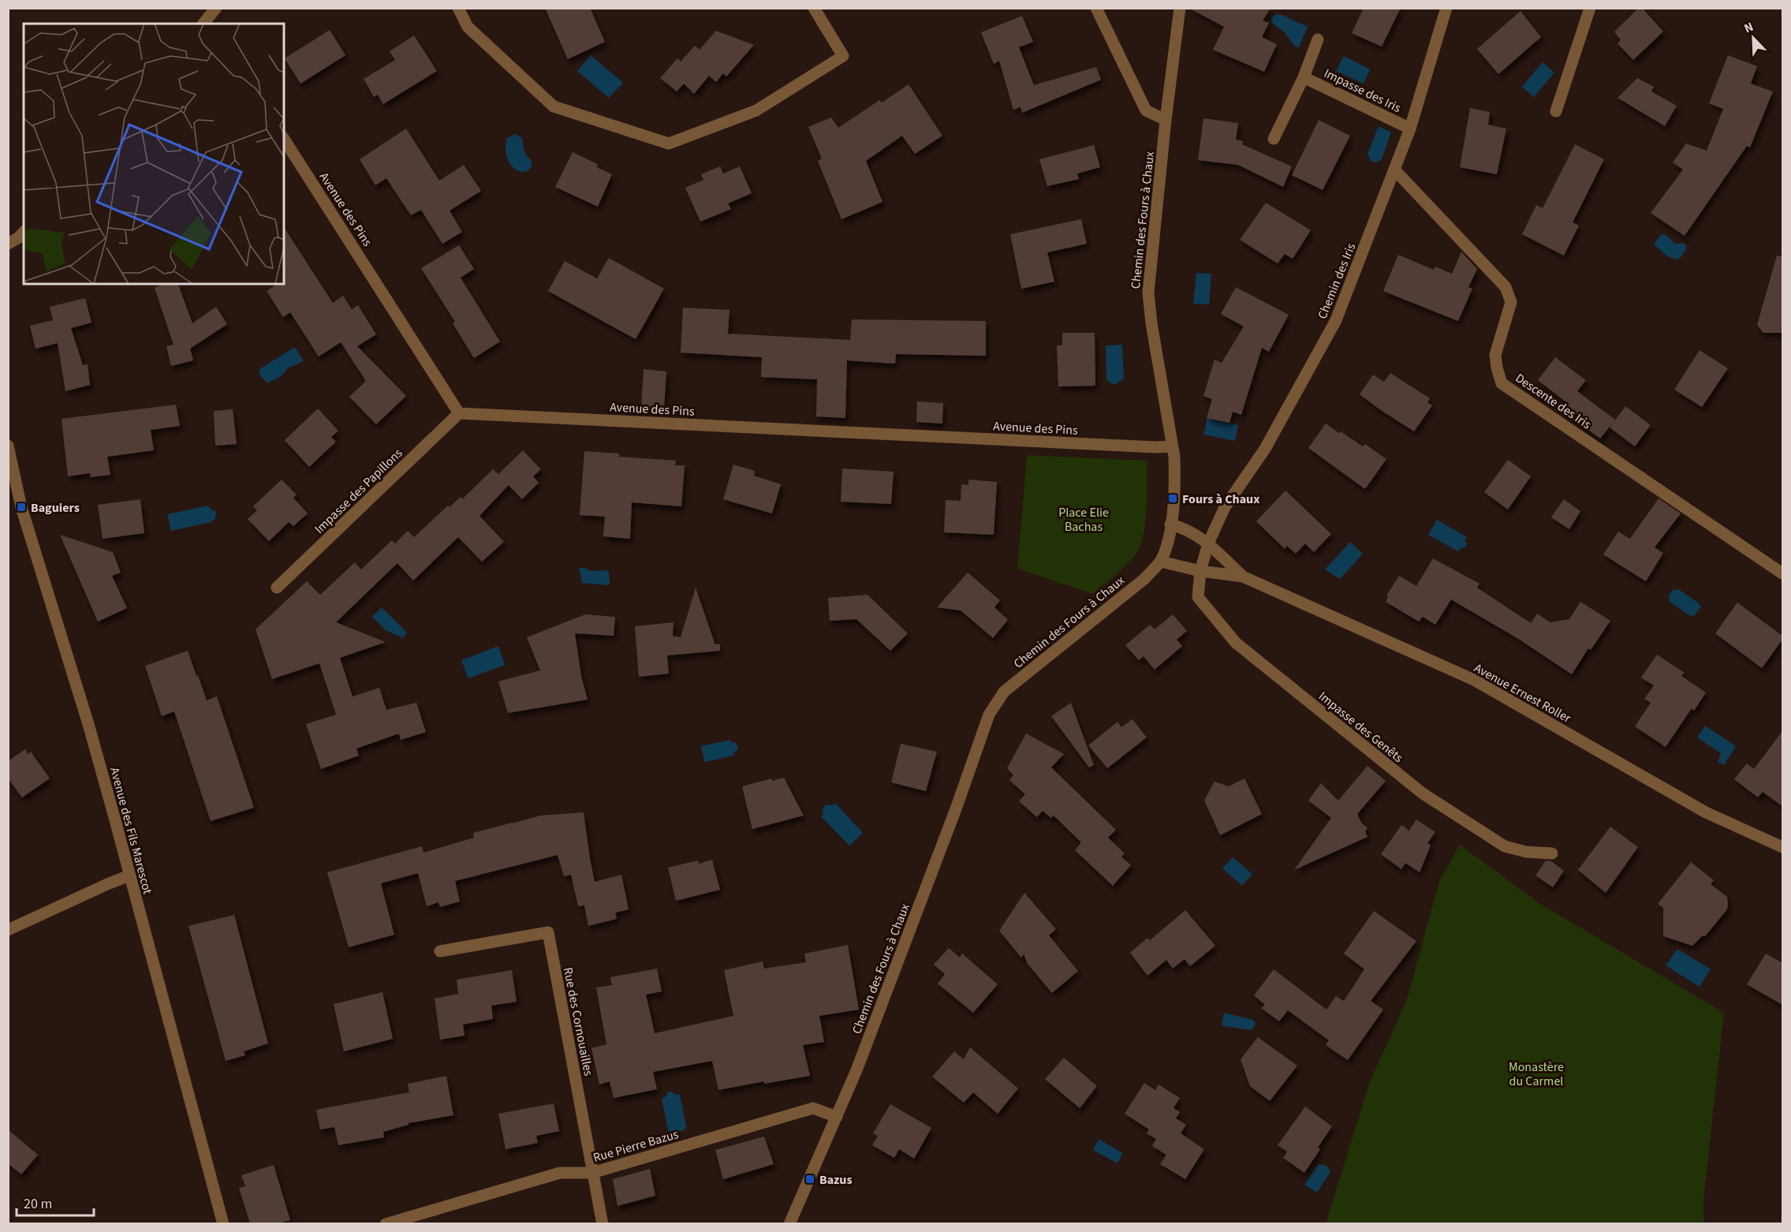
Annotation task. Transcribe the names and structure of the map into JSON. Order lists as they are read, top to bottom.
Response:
{
  "streets": {
    "street": [
      "Impasse des Iris",
      "Avenue des Pins",
      "Chemin des Fours à Chaux",
      "Chemin des Iris",
      "Descente des Iris",
      "Impasse des Papillons",
      "Avenue Ernest Roller",
      "Impasse des Genêts",
      "Avenue des Fils Marescot",
      "Rue des Cornouailles",
      "Rue Pierre Bazus"
    ]
  },
  "crossings": [
    ["Impasse des Iris", "Chemin des Iris"],
    ["Avenue des Pins", "Chemin des Fours à Chaux"],
    ["Avenue des Pins", "Impasse des Papillons"],
    ["Chemin des Fours à Chaux", "Avenue Ernest Roller"],
    ["Chemin des Fours à Chaux", "Rue Pierre Bazus"],
    ["Chemin des Iris", "Descente des Iris"],
    ["Chemin des Iris", "Avenue Ernest Roller"],
    ["Avenue Ernest Roller", "Impasse des Genêts"],
    ["Rue des Cornouailles", "Rue Pierre Bazus"]
  ],
  "parks": ["Place Elie Bachas", "Monastère du Carmel"],
  "places": {
    "transit": ["Fours à Chaux", "Baguiers", "Bazus"]
  },
  "scale_bar": "20 m",
  "north": "top left"
}
